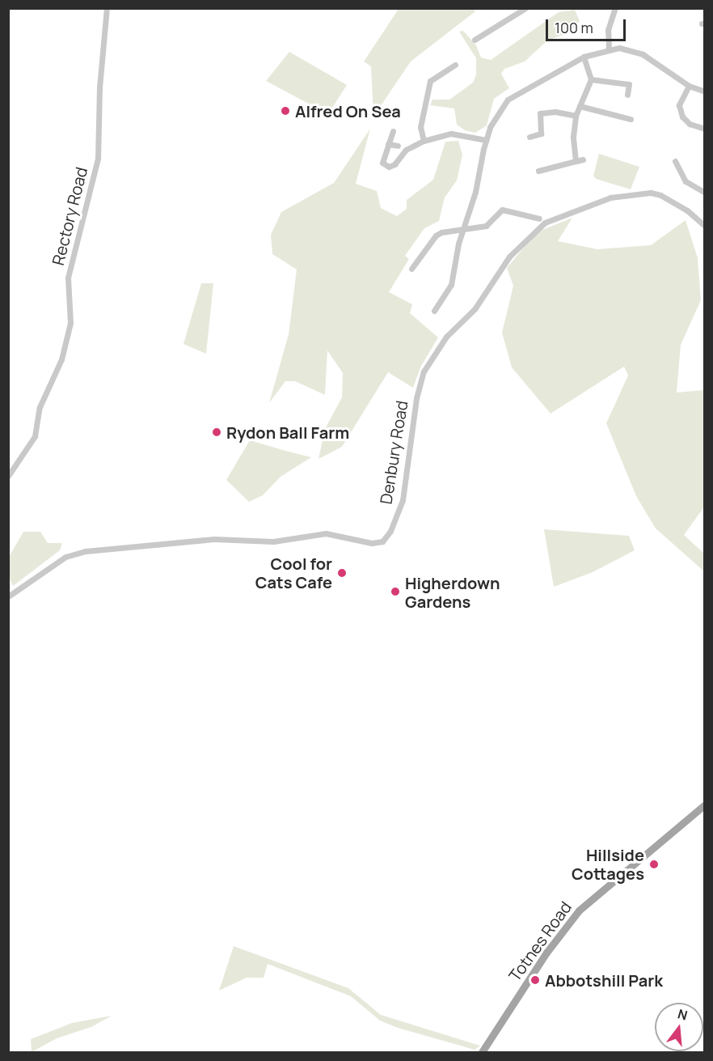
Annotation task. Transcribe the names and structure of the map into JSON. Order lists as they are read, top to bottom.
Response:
{
  "streets": {
    "main road": ["Totnes Road"],
    "street": ["Rectory Road", "Denbury Road"]
  },
  "places": [
    "Alfred On Sea",
    "Rydon Ball Farm",
    "Cool for Cats Cafe",
    "Higherdown Gardens",
    "Hillside Cottages",
    "Abbotshill Park"
  ],
  "scale_bar": "100 m",
  "north": "top"
}
